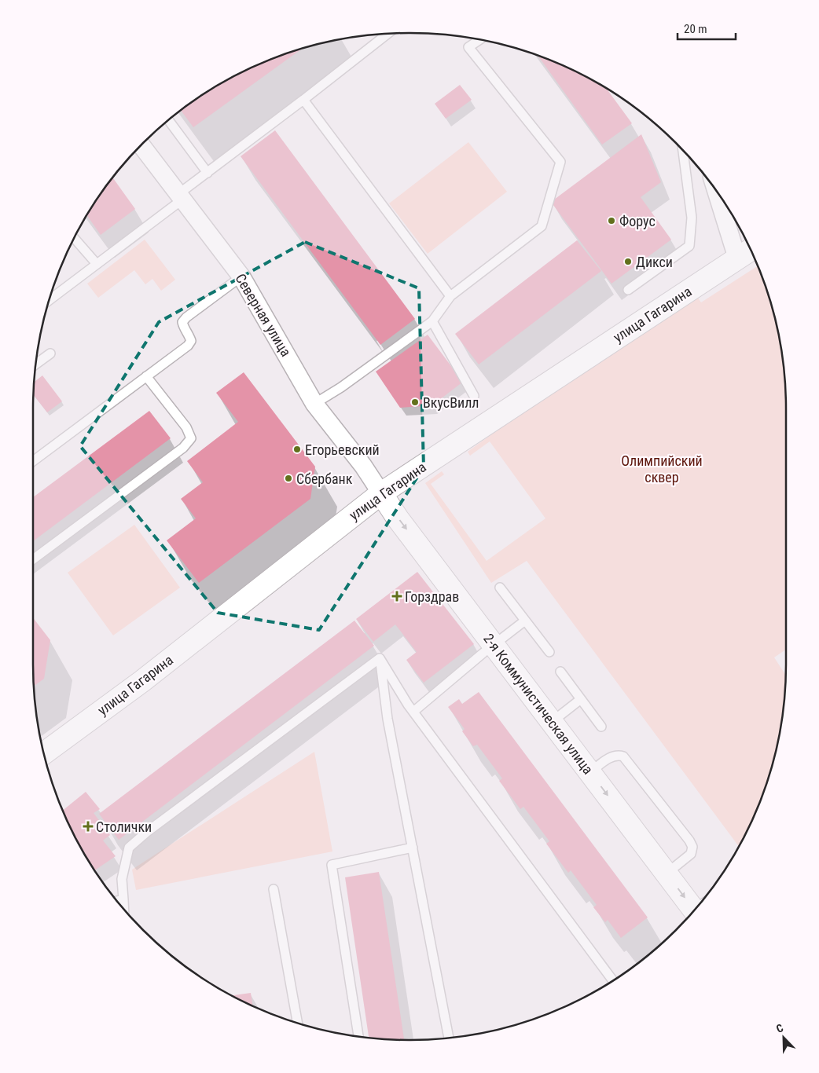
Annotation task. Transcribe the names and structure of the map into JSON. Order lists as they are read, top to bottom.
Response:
{
  "streets": {
    "street": ["улица Гагарина", "Северная улица", "2-я Коммунистическая улица"]
  },
  "crossings": [
    ["улица Гагарина", "Северная улица"],
    ["улица Гагарина", "2-я Коммунистическая улица"],
    ["Северная улица", "2-я Коммунистическая улица"]
  ],
  "one_way": ["2-я Коммунистическая улица"],
  "parks": ["Олимпийский сквер"],
  "places": {
    "other": [
      "Форус",
      "Дикси",
      "ВкусВилл",
      "Егорьевский",
      "Сбербанк"
    ],
    "health": ["Горздрав", "Столички"]
  },
  "scale_bar": "20 m",
  "north": "top left"
}
